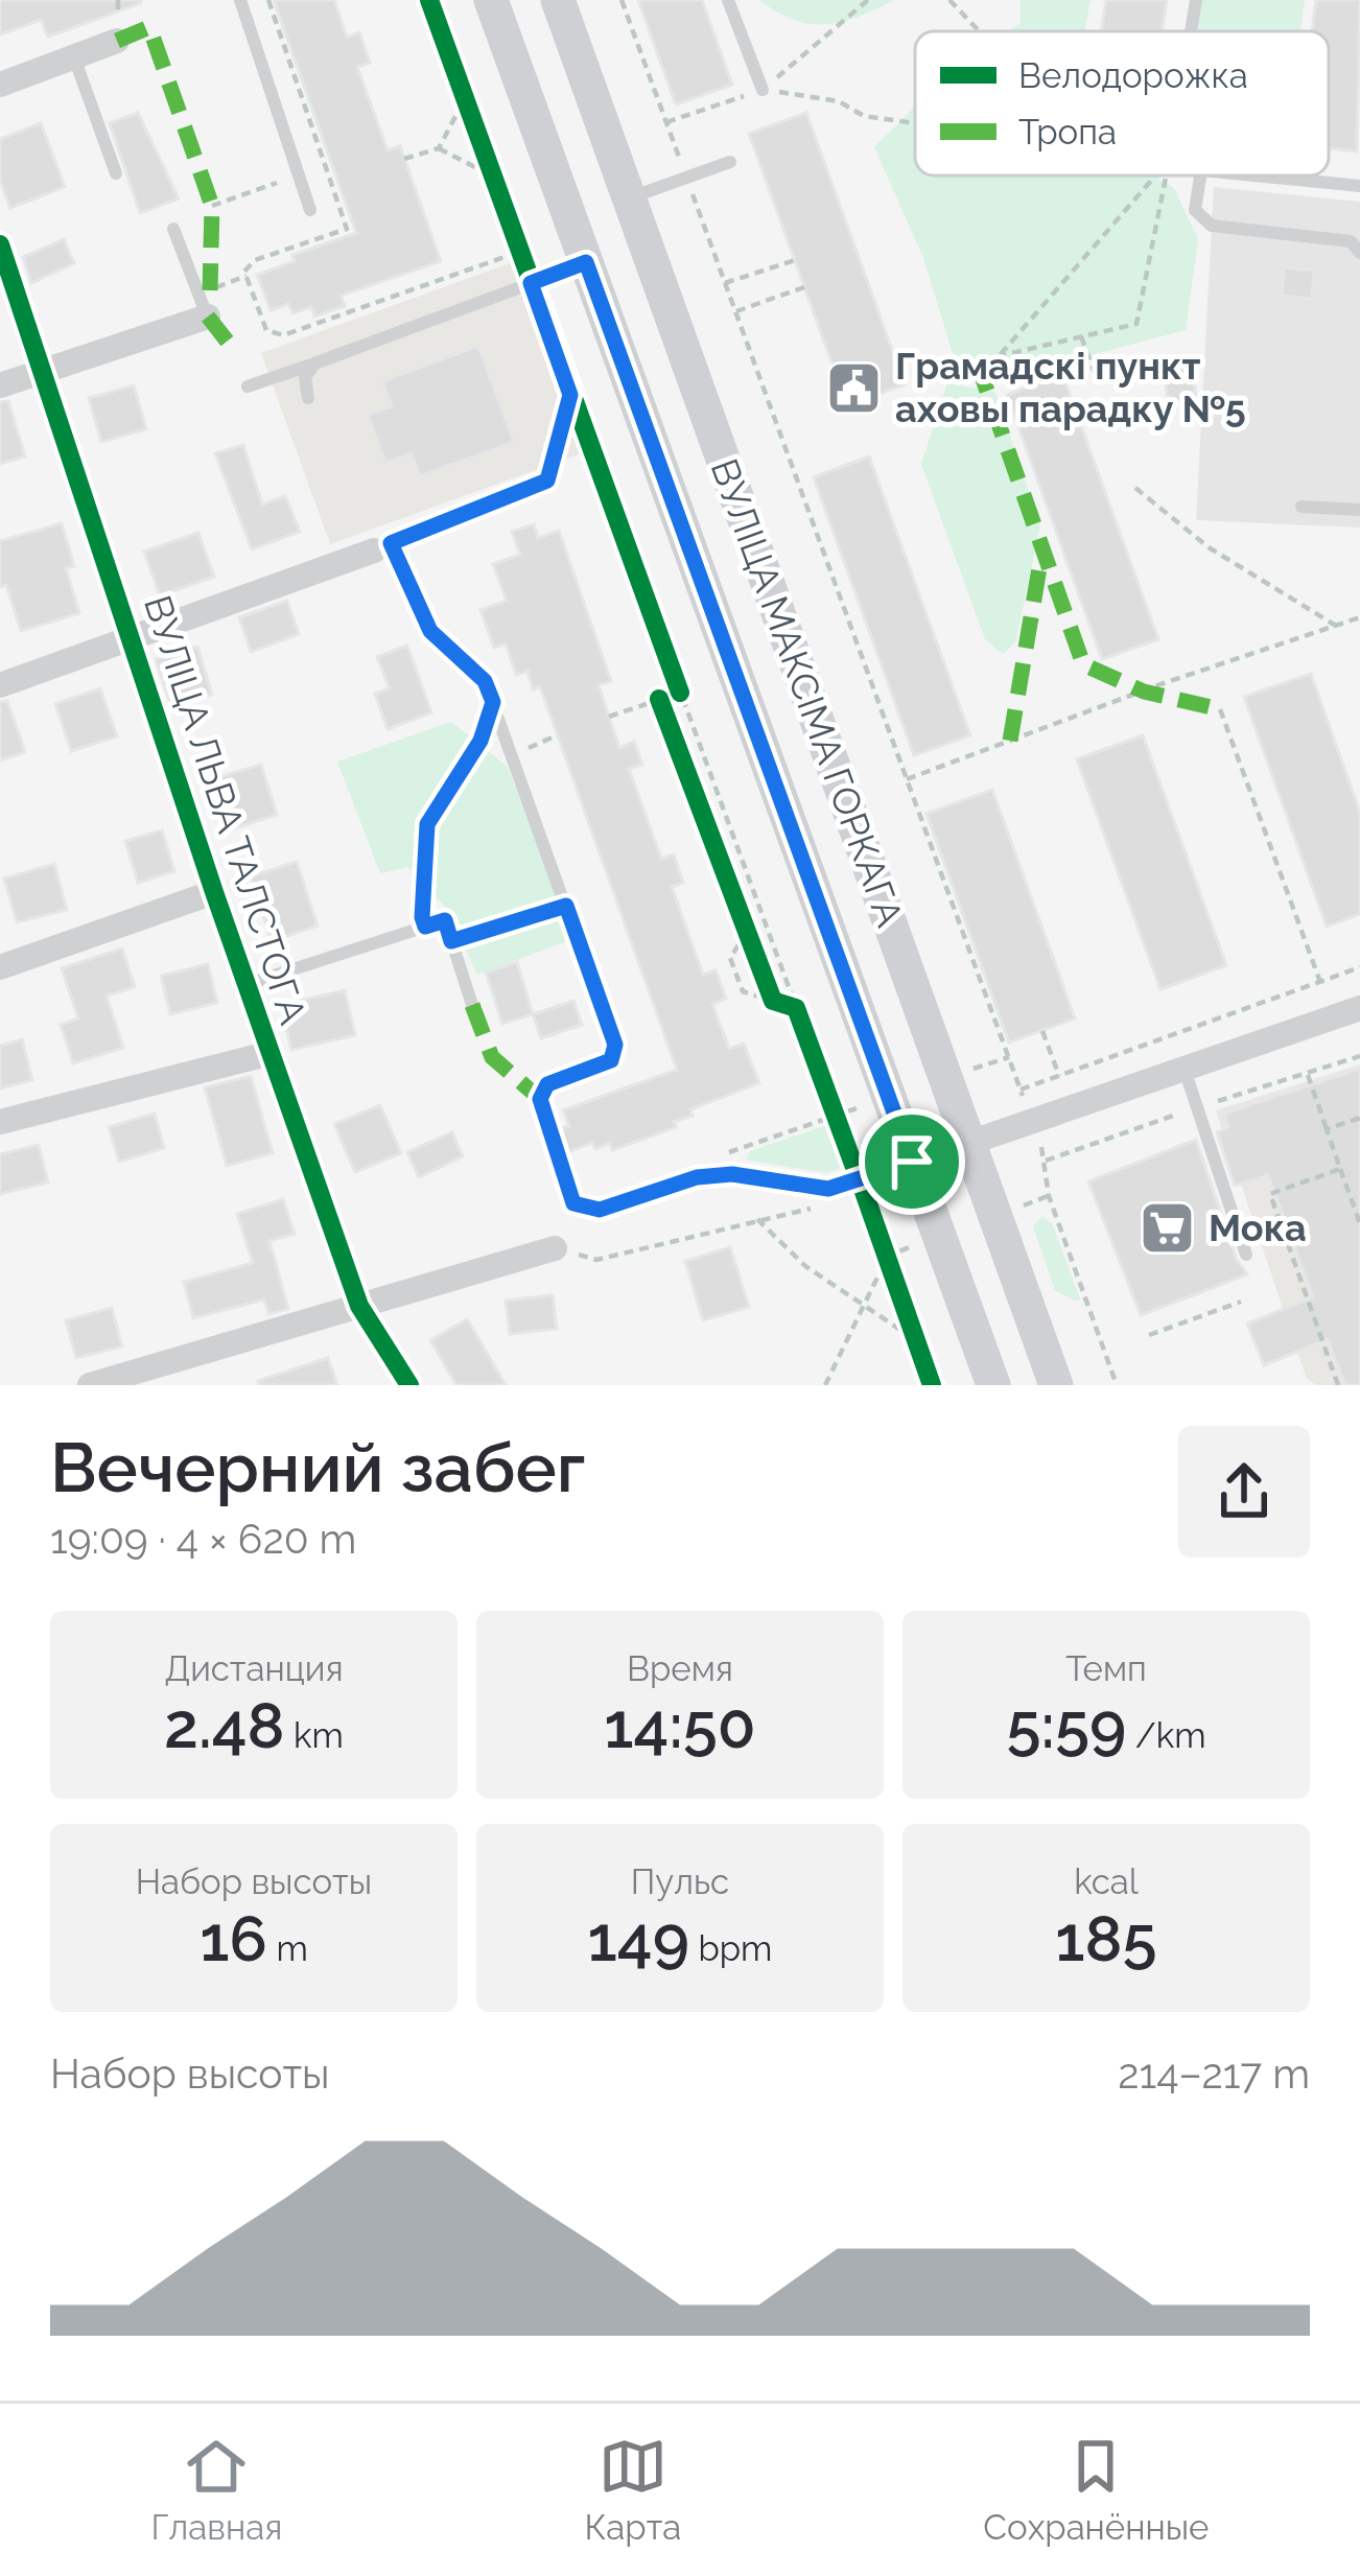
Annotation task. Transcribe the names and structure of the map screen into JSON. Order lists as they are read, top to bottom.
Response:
{
  "streets": {
    "main road": ["ВУЛІЦА МАКСІМА ГОРКАГА"],
    "street": ["ВУЛІЦА ЛЬВА ТАЛСТОГА"]
  },
  "places": {
    "public building": ["Грамадскі пункт аховы парадку №5"],
    "supermarket": ["Мока"]
  },
  "legend": ["Велодорожка", "Тропа"],
  "page": {
    "heading": ["Вечерний забег", "19:09 · 4 × 620 m"],
    "stats": [
      ["Дистанция", "2.48 km"],
      ["Время", "14:50"],
      ["Темп", "5:59 /km"],
      ["Набор высоты", "16 m"],
      ["Пульс", "149 bpm"],
      ["kcal", "185"]
    ],
    "chart": ["Набор высоты", "214–217 m"],
    "tabs": ["Главная", "Карта", "Сохранённые"]
  }
}
